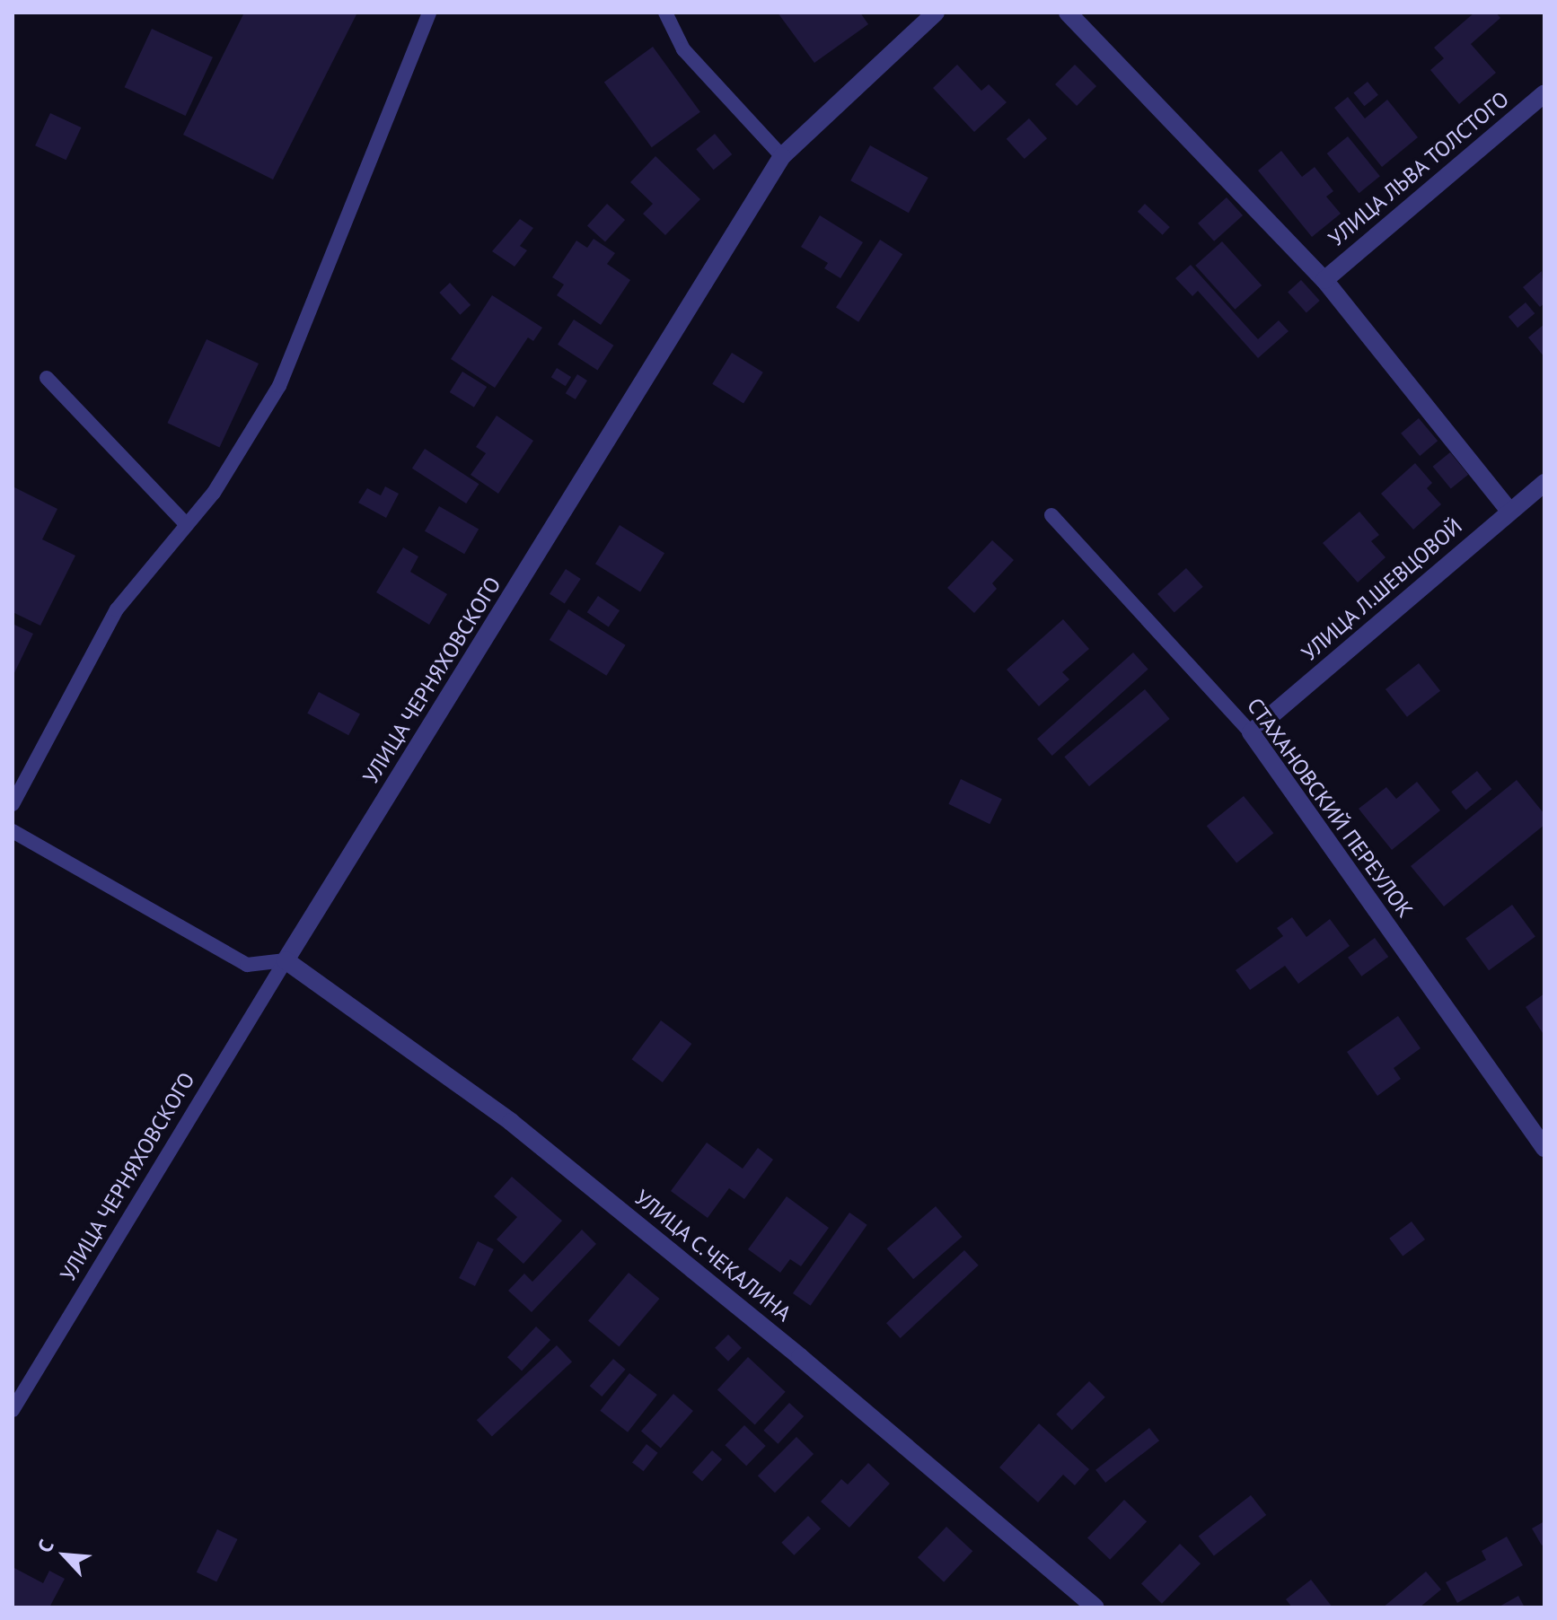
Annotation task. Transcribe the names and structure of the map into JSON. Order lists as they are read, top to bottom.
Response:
{
  "streets": {
    "street": [
      "УЛИЦА ЛЬВА ТОЛСТОГО",
      "УЛИЦА Л.ШЕВЦОВОЙ",
      "УЛИЦА ЧЕРНЯХОВСКОГО",
      "СТАХАНОВСКИЙ ПЕРЕУЛОК",
      "УЛИЦА С.ЧЕКАЛИНА"
    ]
  },
  "crossings": [
    ["УЛИЦА Л.ШЕВЦОВОЙ", "СТАХАНОВСКИЙ ПЕРЕУЛОК"],
    ["УЛИЦА ЧЕРНЯХОВСКОГО", "УЛИЦА С.ЧЕКАЛИНА"]
  ],
  "north": "top left"
}
